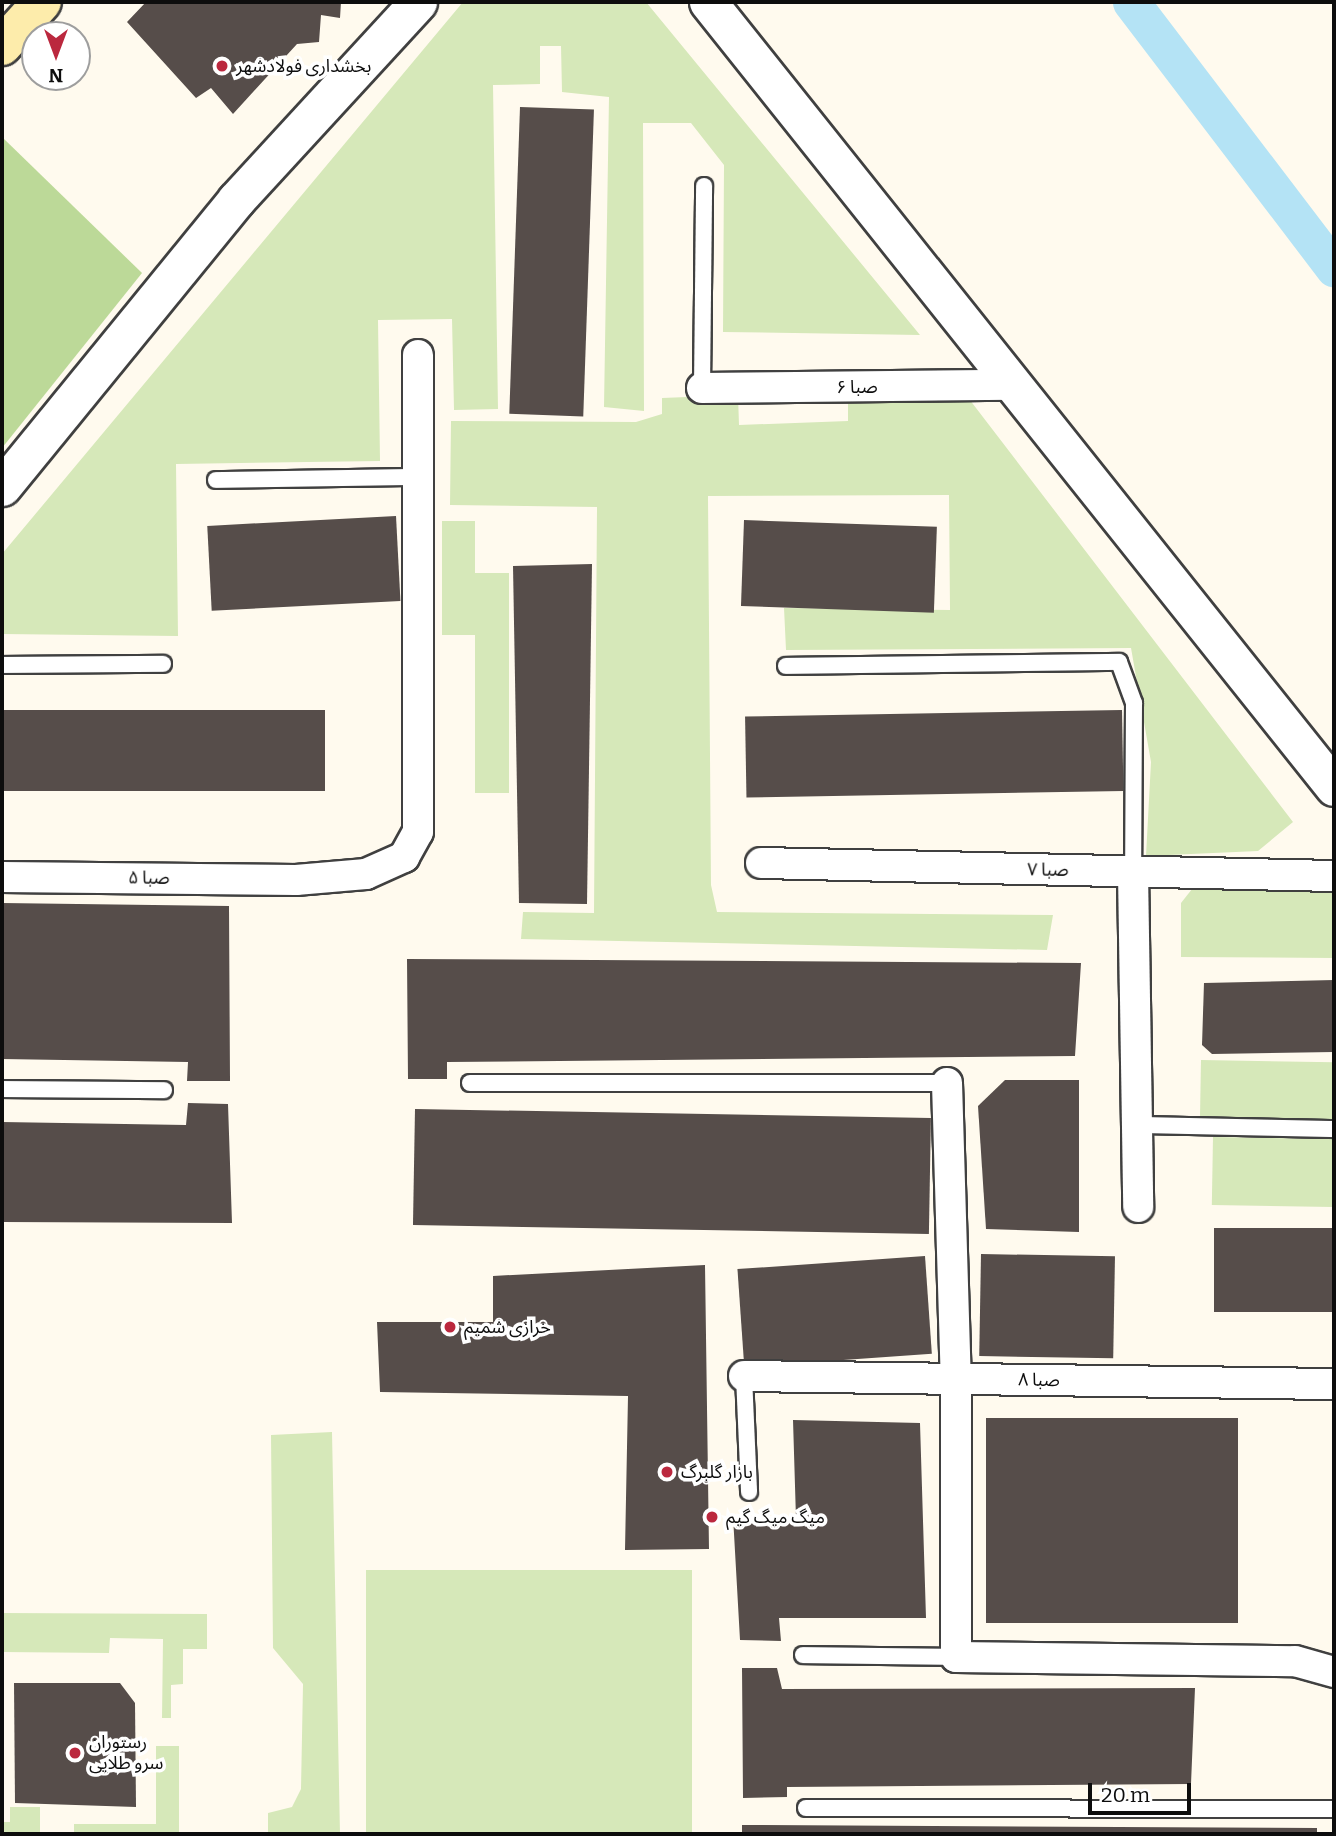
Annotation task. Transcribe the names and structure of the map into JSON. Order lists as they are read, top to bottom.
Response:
{
  "streets": {
    "street": [
      "صبا ۶",
      "صبا ۷",
      "صبا ۵",
      "صبا ۸"
    ]
  },
  "places": [
    "بخشداری فولادشهر",
    "خرازی شمیم",
    "بازار گلبرگ",
    "میگ میگ گیم",
    "رستوران سرو طلایی"
  ],
  "scale_bar": "20 m",
  "north": "bottom"
}
